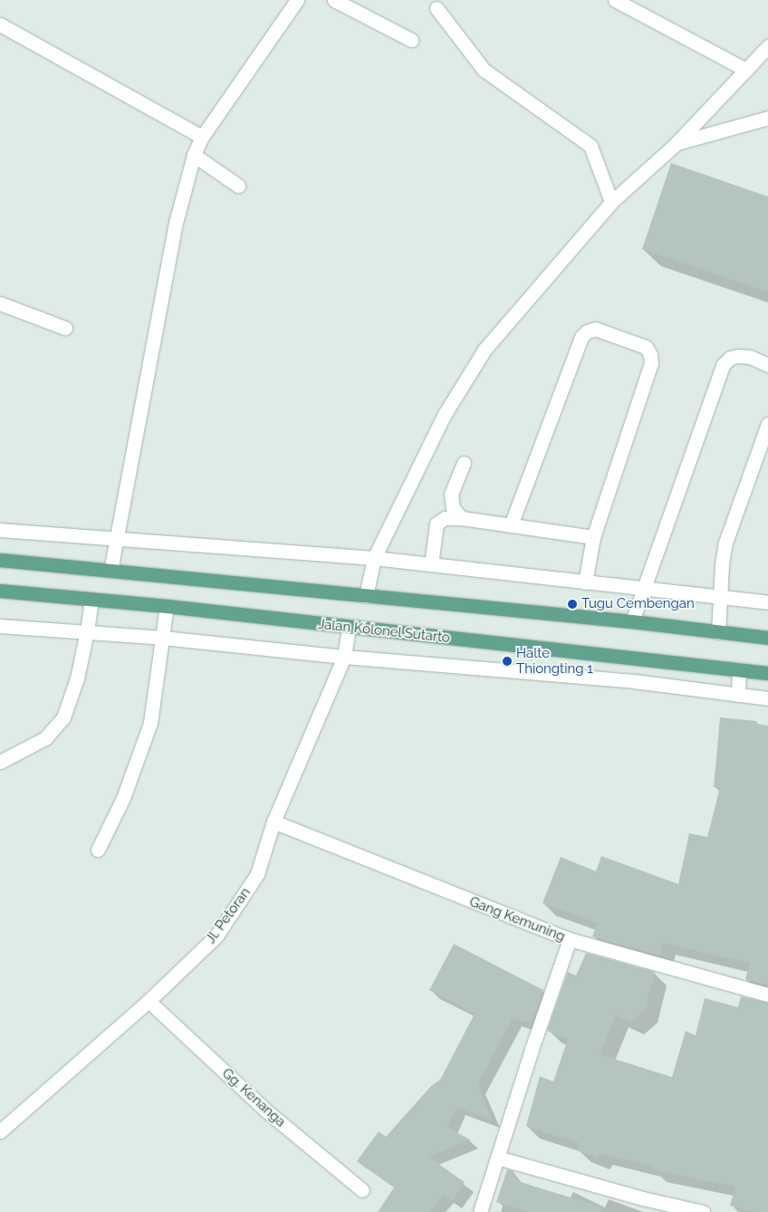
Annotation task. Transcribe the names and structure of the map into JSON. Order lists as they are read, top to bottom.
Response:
{
  "streets": {
    "main road": ["Jalan Kolonel Sutarto"],
    "street": ["Jl. Petoran", "Gang Kemuning", "Gg. Kenanga"]
  },
  "crossings": [
    ["Jalan Kolonel Sutarto", "Jl. Petoran"],
    ["Jl. Petoran", "Gang Kemuning"],
    ["Jl. Petoran", "Gg. Kenanga"]
  ],
  "places": ["Tugu Cembengan", "Halte Thiongting 1"]
}
